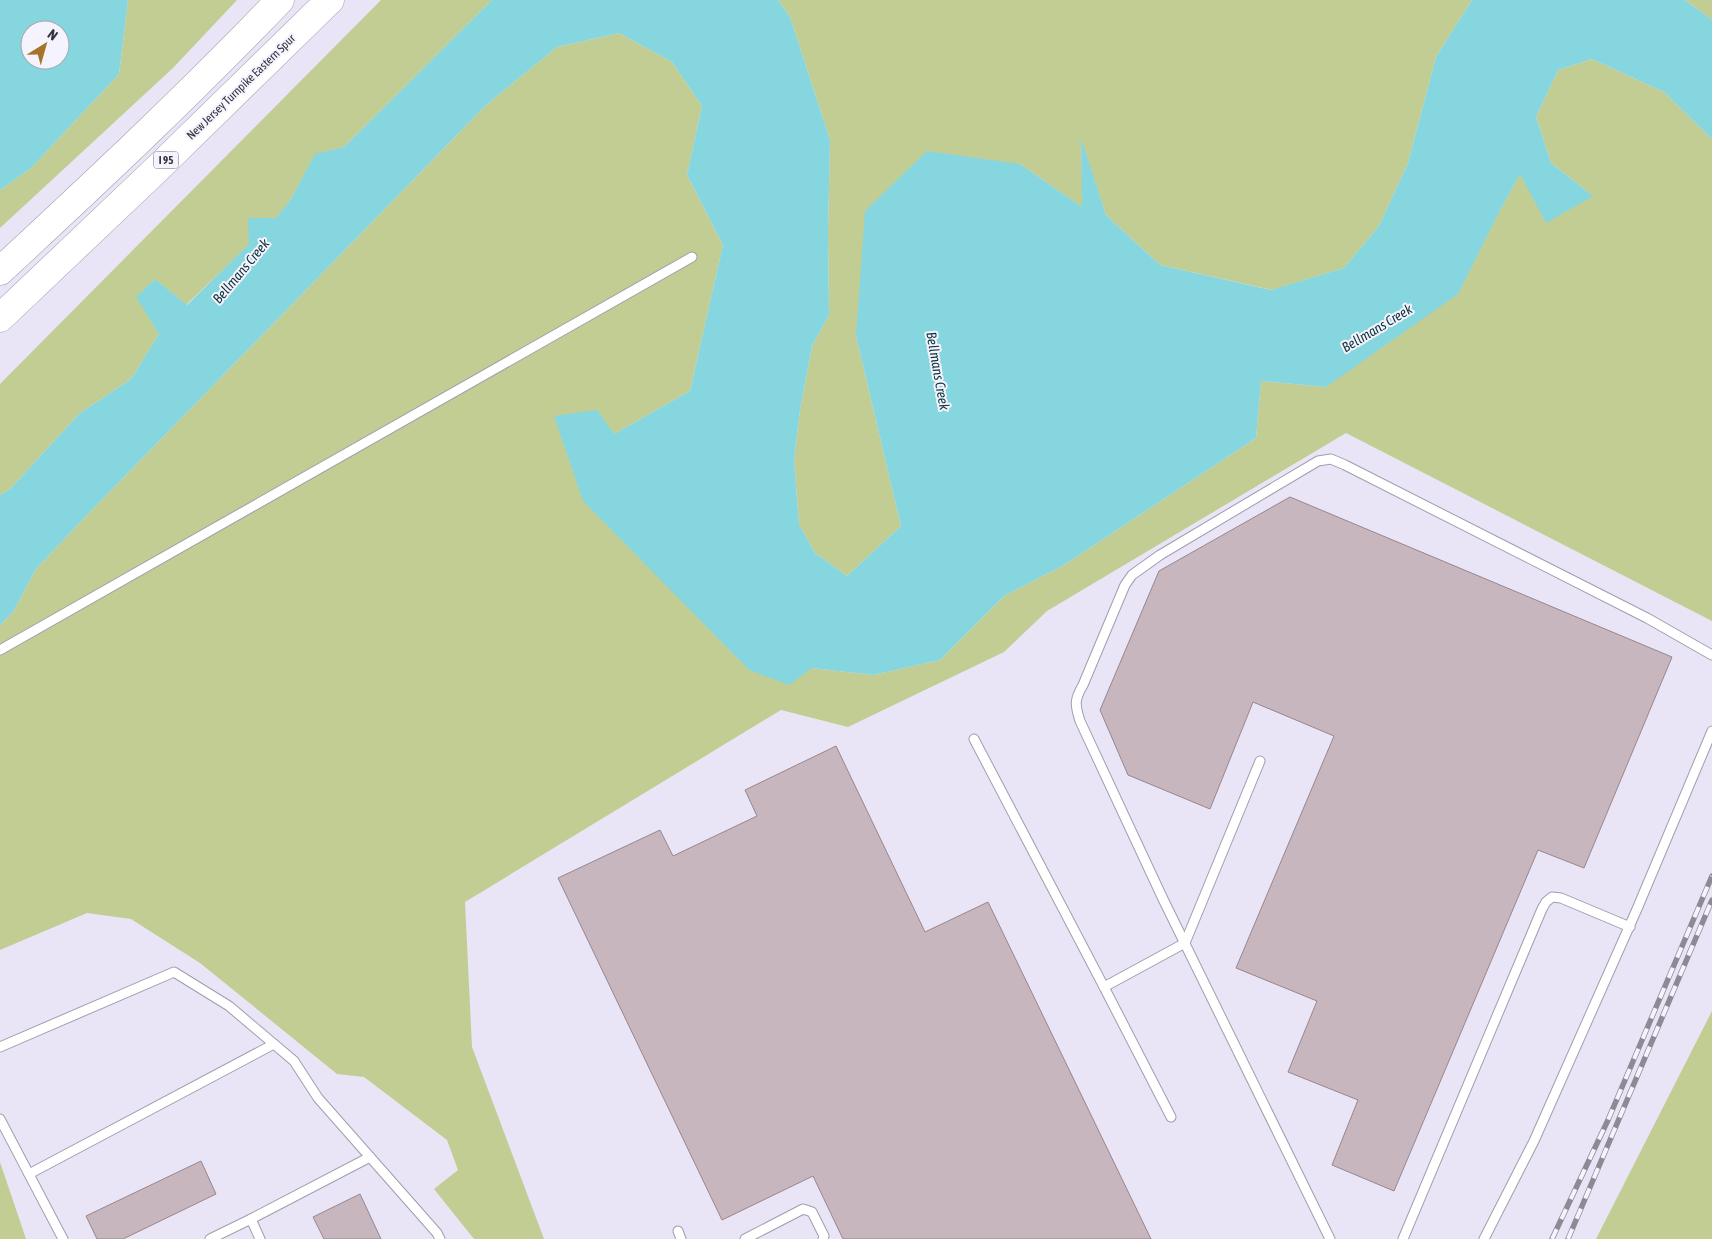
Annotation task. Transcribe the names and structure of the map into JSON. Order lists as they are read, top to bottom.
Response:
{
  "streets": {
    "highway": ["New Jersey Turnpike Eastern Spur", "I 95"]
  },
  "water": ["Bellmans Creek"],
  "north": "top right"
}
